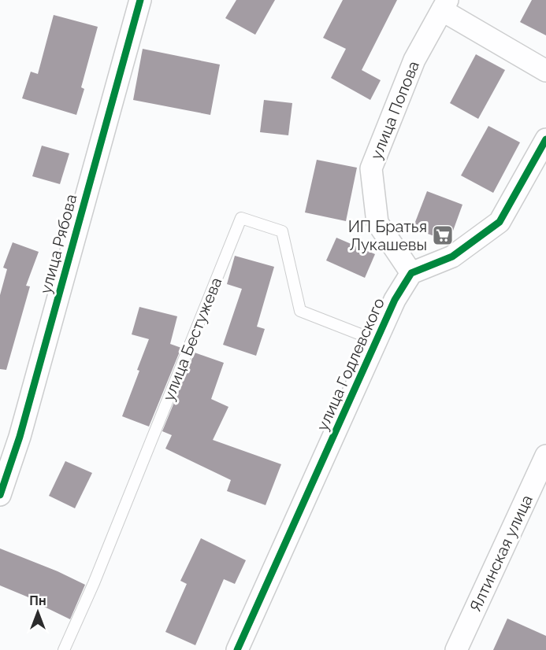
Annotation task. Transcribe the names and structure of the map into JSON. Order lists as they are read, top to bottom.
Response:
{
  "streets": {
    "street": [
      "улица Попова",
      "улица Рябова",
      "улица Годлевского",
      "Ялтинская улица"
    ],
    "lane": ["улица Бестужева"]
  },
  "crossings": [
    ["улица Попова", "улица Годлевского"],
    ["улица Бестужева", "улица Годлевского"]
  ],
  "places": {
    "supermarket": ["ИП Братья Лукашевы"]
  },
  "north": "top"
}
